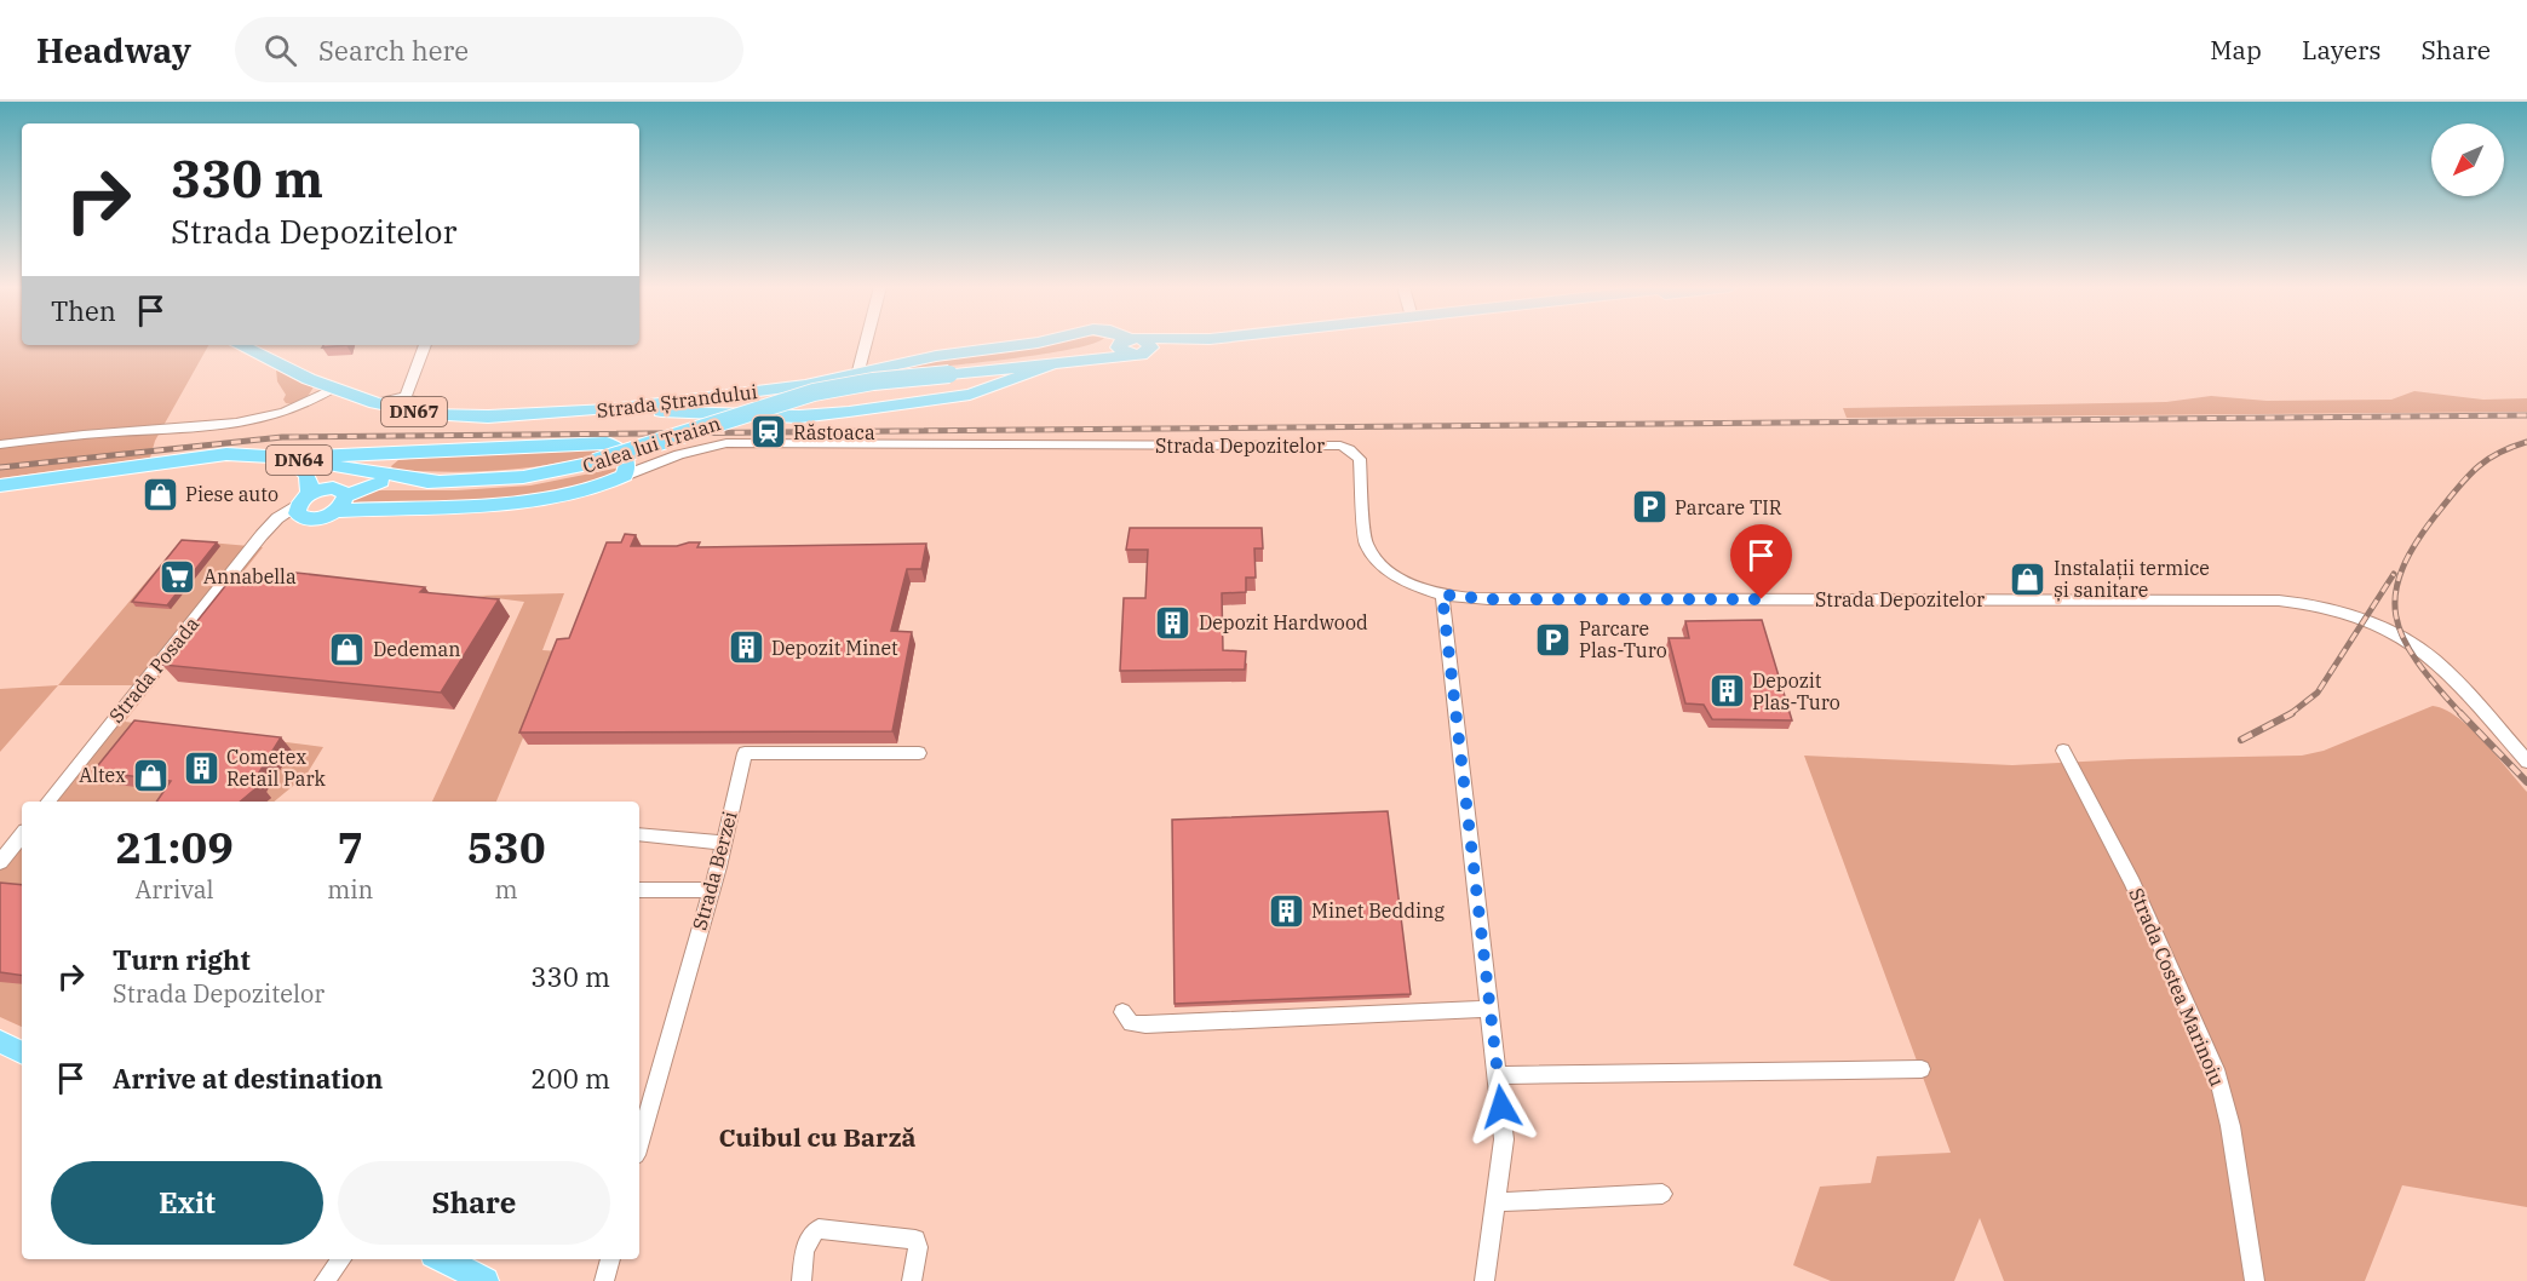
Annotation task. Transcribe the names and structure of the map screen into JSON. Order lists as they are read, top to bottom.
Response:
{
  "streets": {
    "main road": [
      "Strada Ștrandului",
      "DN67",
      "Calea lui Traian",
      "DN64"
    ],
    "street": [
      "Strada Depozitelor",
      "Strada Posada",
      "Strada Berzei",
      "Strada Costea Marinoiu"
    ]
  },
  "crossings": [
    ["Strada Ștrandului", "DN67"],
    ["Strada Ștrandului", "Calea lui Traian"],
    ["Strada Ștrandului", "DN64"],
    ["DN67", "Calea lui Traian"],
    ["Calea lui Traian", "DN64"]
  ],
  "districts": ["Cuibul cu Barză"],
  "places": {
    "station": ["Răstoaca"],
    "shop": [
      "Piese auto",
      "Instalații termice și sanitare",
      "Dedeman",
      "Altex"
    ],
    "parking": ["Parcare TIR", "Parcare Plas-Turo"],
    "supermarket": ["Annabella"],
    "building": [
      "Depozit Hardwood",
      "Depozit Minet",
      "Depozit Plas-Turo",
      "Cometex Retail Park",
      "Minet Bedding"
    ]
  },
  "north": "bottom left",
  "page": {
    "header": "Headway",
    "search": "Search here",
    "nav": ["Map", "Layers", "Share"],
    "turn": ["330 m", "Strada Depozitelor"],
    "then": "Then",
    "eta": [
      "21:09",
      "Arrival",
      "7",
      "min",
      "530",
      "m"
    ],
    "list": [
      {
        "name": "Turn right",
        "note": "Strada Depozitelor",
        "value": "330 m"
      },
      {
        "name": "Arrive at destination",
        "value": "200 m"
      }
    ],
    "buttons": ["Exit", "Share"]
  }
}
